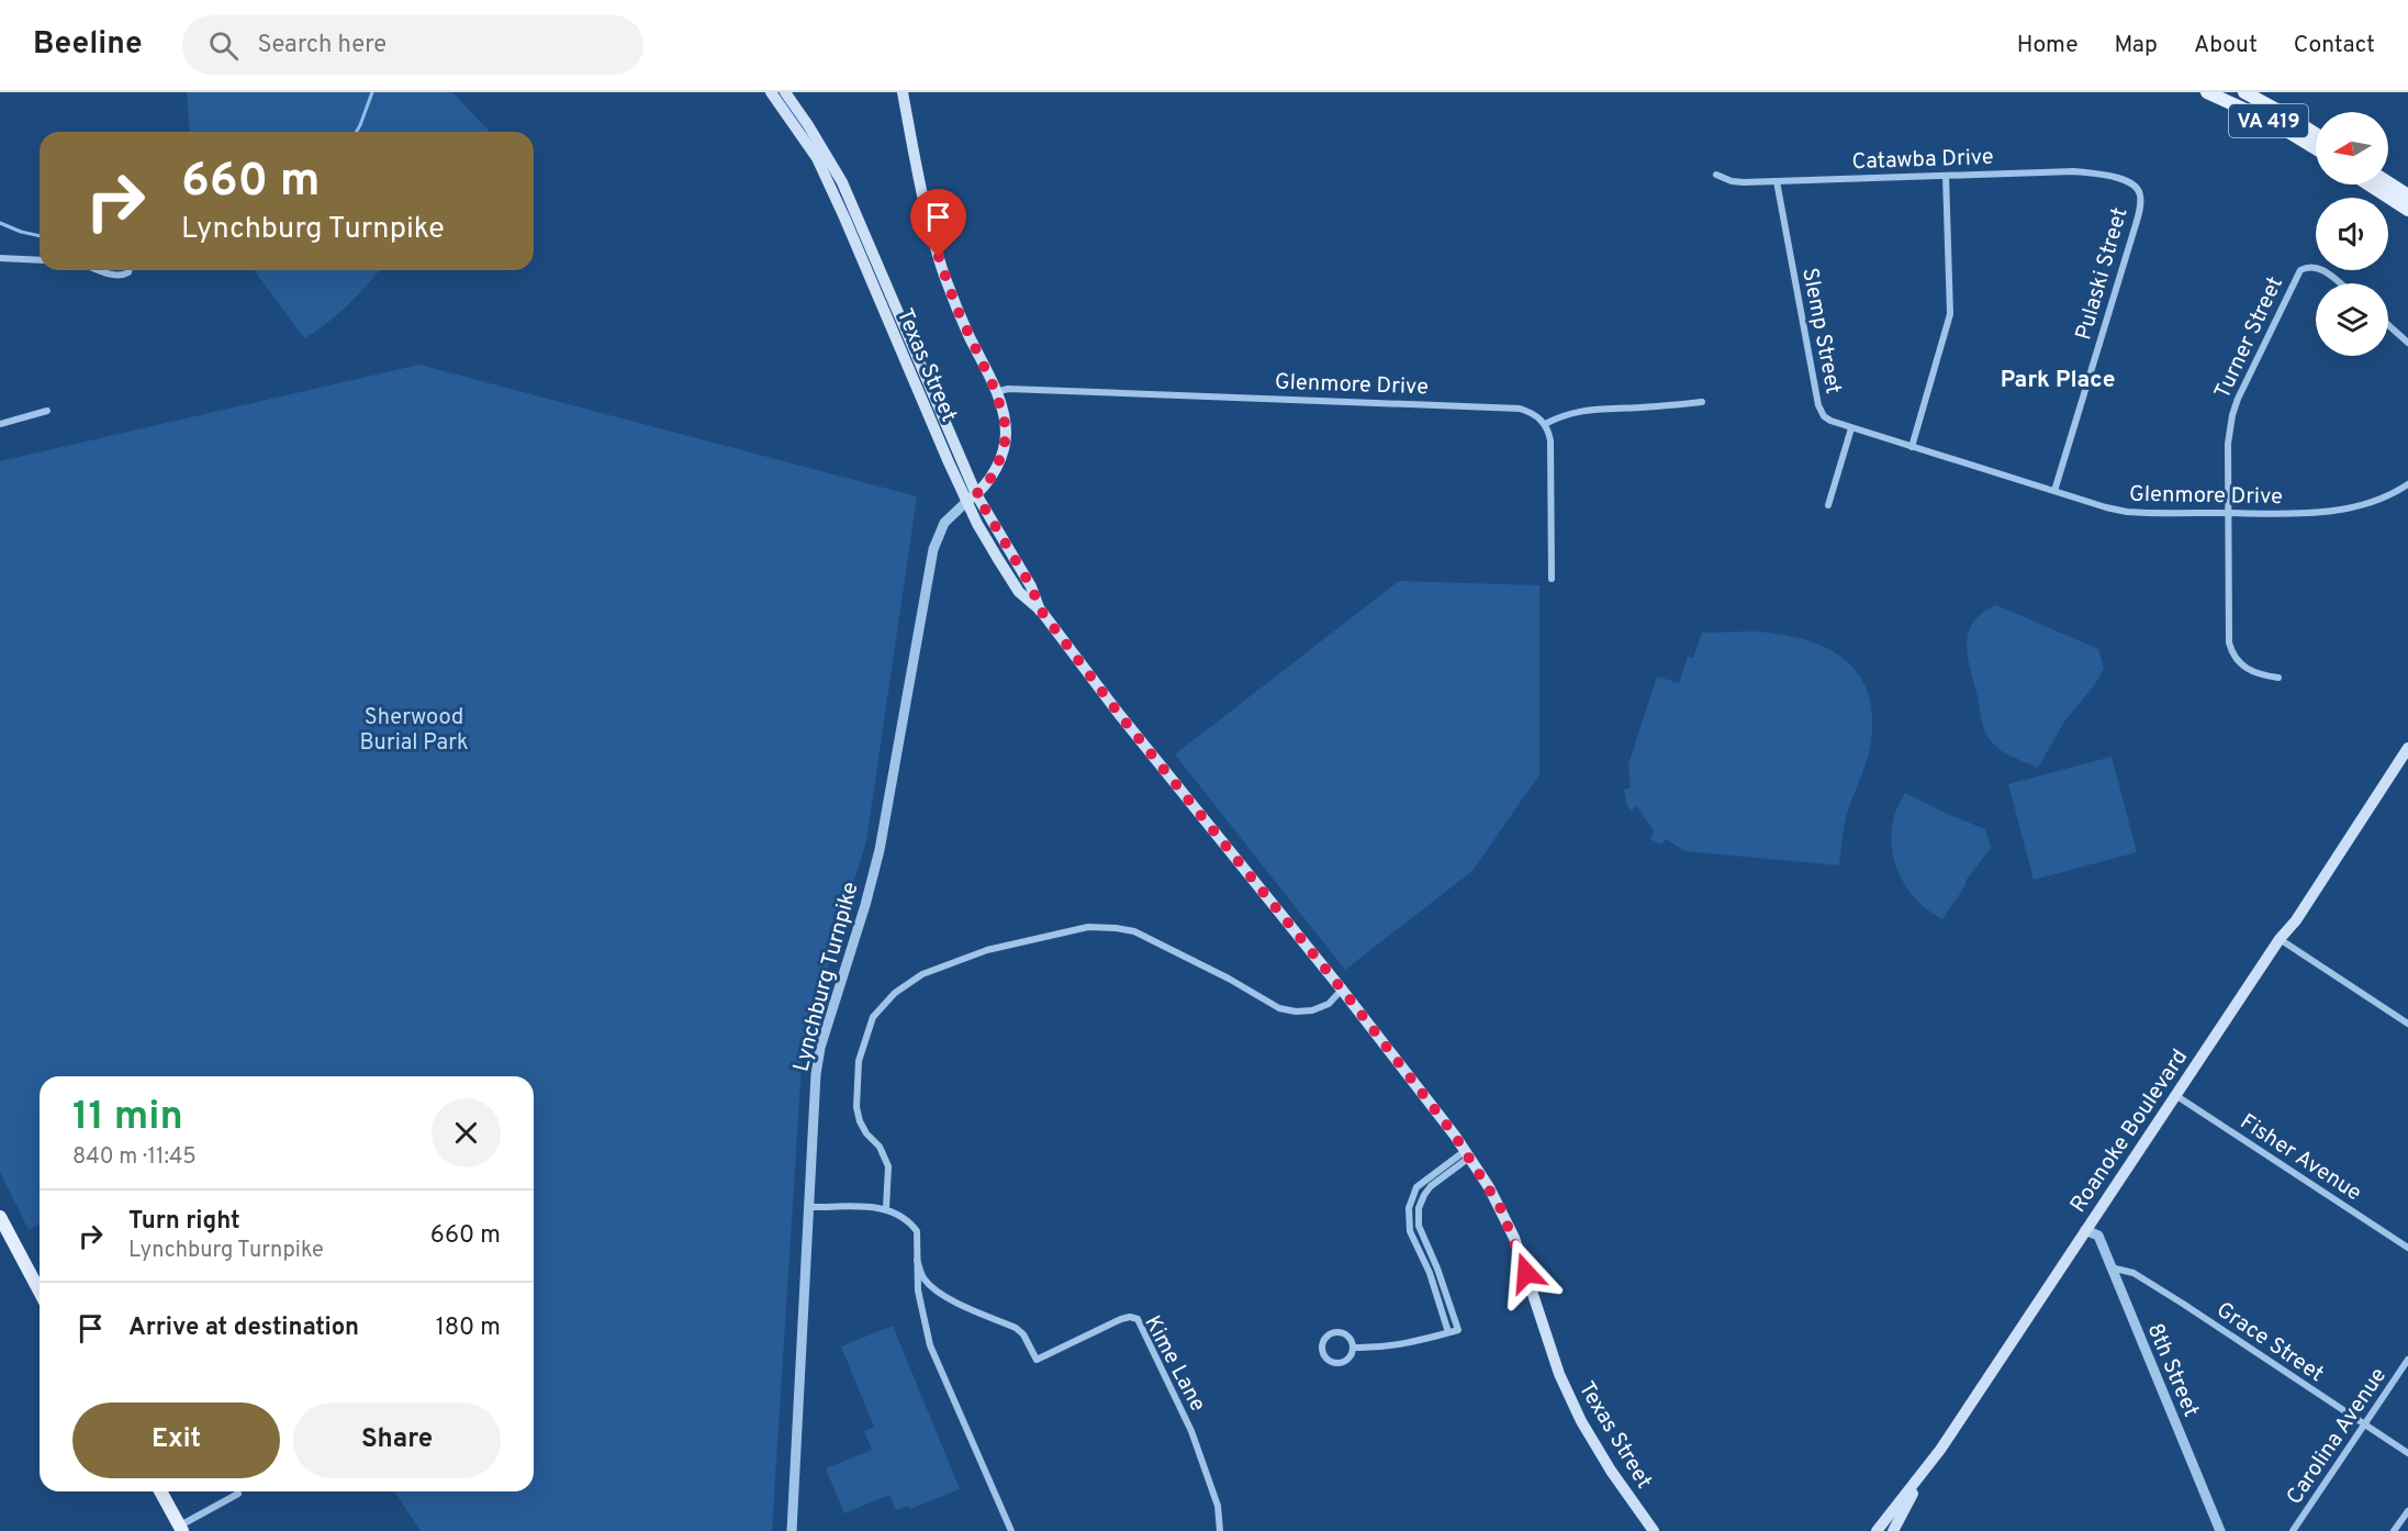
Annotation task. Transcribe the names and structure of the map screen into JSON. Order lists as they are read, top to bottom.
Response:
{
  "streets": {
    "main road": [
      "VA 419",
      "Texas Street",
      "Lynchburg Turnpike",
      "Roanoke Boulevard"
    ],
    "street": [
      "Catawba Drive",
      "Pulaski Street",
      "Slemp Street",
      "Turner Street",
      "Glenmore Drive",
      "Fisher Avenue",
      "Grace Street",
      "Kime Lane",
      "8th Street",
      "Carolina Avenue"
    ]
  },
  "crossings": [
    ["Catawba Drive", "Pulaski Street"],
    ["Catawba Drive", "Slemp Street"],
    ["Pulaski Street", "Glenmore Drive"],
    ["Slemp Street", "Glenmore Drive"],
    ["Turner Street", "Glenmore Drive"],
    ["Texas Street", "Lynchburg Turnpike"],
    ["Glenmore Drive", "Lynchburg Turnpike"],
    ["Roanoke Boulevard", "Fisher Avenue"],
    ["Roanoke Boulevard", "8th Street"],
    ["Grace Street", "8th Street"],
    ["Grace Street", "Carolina Avenue"]
  ],
  "districts": ["Park Place"],
  "parks": ["Sherwood Burial Park"],
  "north": "left",
  "page": {
    "header": "Beeline",
    "search": "Search here",
    "nav": [
      "Home",
      "Map",
      "About",
      "Contact"
    ],
    "turn": ["660 m", "Lynchburg Turnpike"],
    "heading": ["11 min", "840 m · 11:45"],
    "list": [
      {
        "name": "Turn right",
        "note": "Lynchburg Turnpike",
        "value": "660 m"
      },
      {
        "name": "Arrive at destination",
        "value": "180 m"
      }
    ],
    "buttons": ["Exit", "Share"]
  }
}
